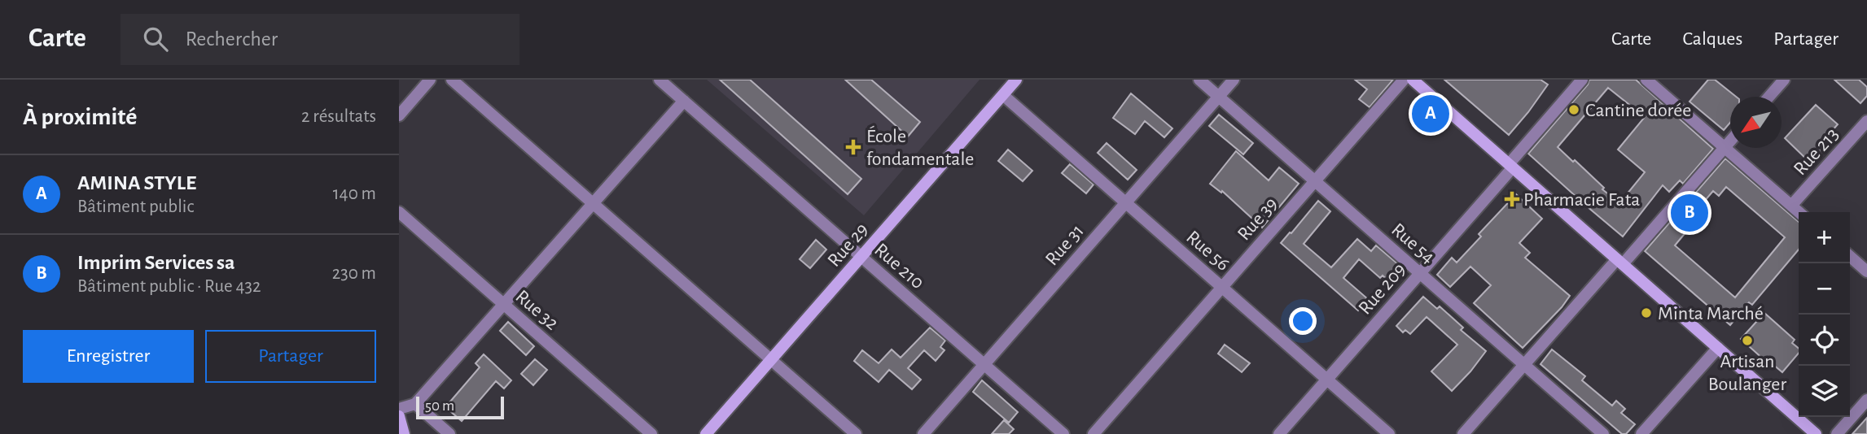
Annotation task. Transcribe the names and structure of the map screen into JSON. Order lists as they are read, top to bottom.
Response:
{
  "streets": {
    "main road": ["Rue 29"],
    "street": [
      "Rue 213",
      "Rue 39",
      "Rue 54",
      "Rue 31",
      "Rue 56",
      "Rue 210",
      "Rue 209",
      "Rue 32"
    ]
  },
  "crossings": [
    ["Rue 39", "Rue 54"],
    ["Rue 39", "Rue 56"],
    ["Rue 54", "Rue 31"],
    ["Rue 54", "Rue 209"],
    ["Rue 29", "Rue 56"],
    ["Rue 29", "Rue 210"],
    ["Rue 31", "Rue 56"],
    ["Rue 31", "Rue 210"],
    ["Rue 56", "Rue 209"]
  ],
  "places": {
    "other": ["Cantine dorée", "Minta Marché", "Artisan Boulanger"],
    "health": ["École fondamentale", "Pharmacie Fata"]
  },
  "scale_bar": "50 m",
  "north": "bottom left",
  "page": {
    "header": "Carte",
    "search": "Rechercher",
    "nav": ["Carte", "Calques", "Partager"],
    "heading": ["À proximité", "2 résultats"],
    "pins": ["A", "B"],
    "list": [
      {
        "mark": "A",
        "name": "AMINA STYLE",
        "note": "Bâtiment public",
        "value": "140 m"
      },
      {
        "mark": "B",
        "name": "Imprim Services sa",
        "note": "Bâtiment public · Rue 432",
        "value": "230 m"
      }
    ],
    "map_buttons": ["+", "−"],
    "buttons": ["Enregistrer", "Partager"],
    "scale": "50 m"
  }
}
